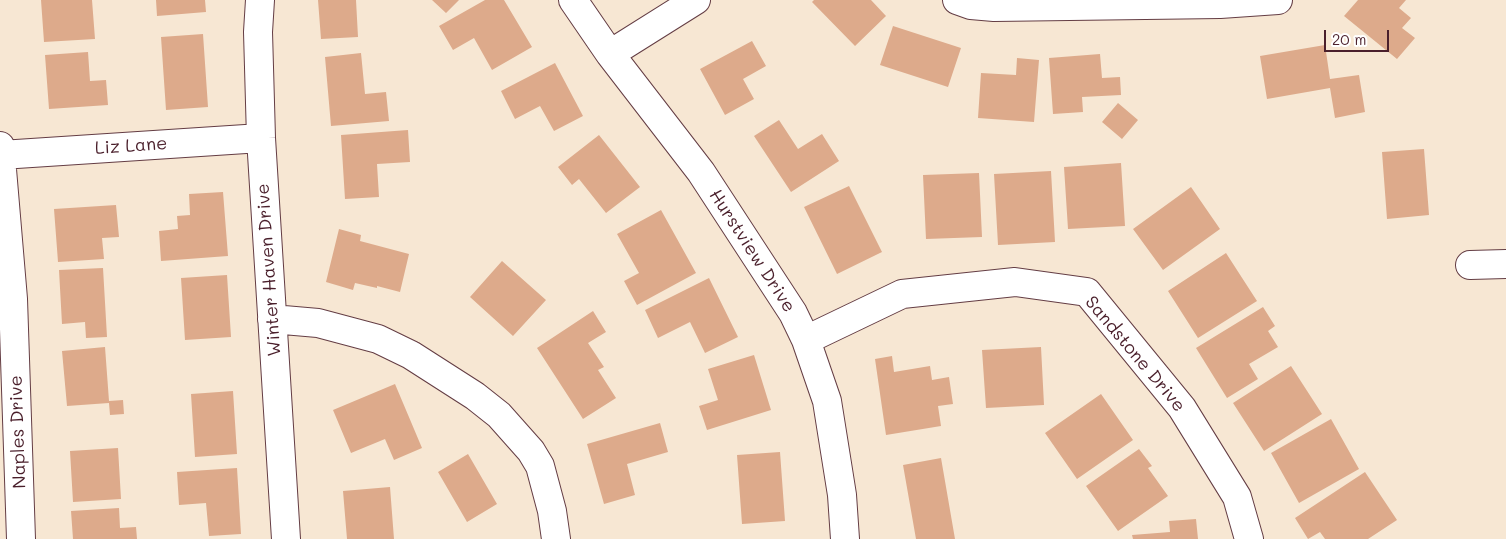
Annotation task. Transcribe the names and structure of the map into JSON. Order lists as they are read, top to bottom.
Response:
{
  "streets": {
    "street": [
      "Liz Lane",
      "Hurstview Drive",
      "Winter Haven Drive",
      "Sandstone Drive",
      "Naples Drive"
    ]
  },
  "crossings": [
    ["Liz Lane", "Winter Haven Drive"],
    ["Liz Lane", "Naples Drive"],
    ["Hurstview Drive", "Sandstone Drive"]
  ],
  "scale_bar": "20 m"
}
